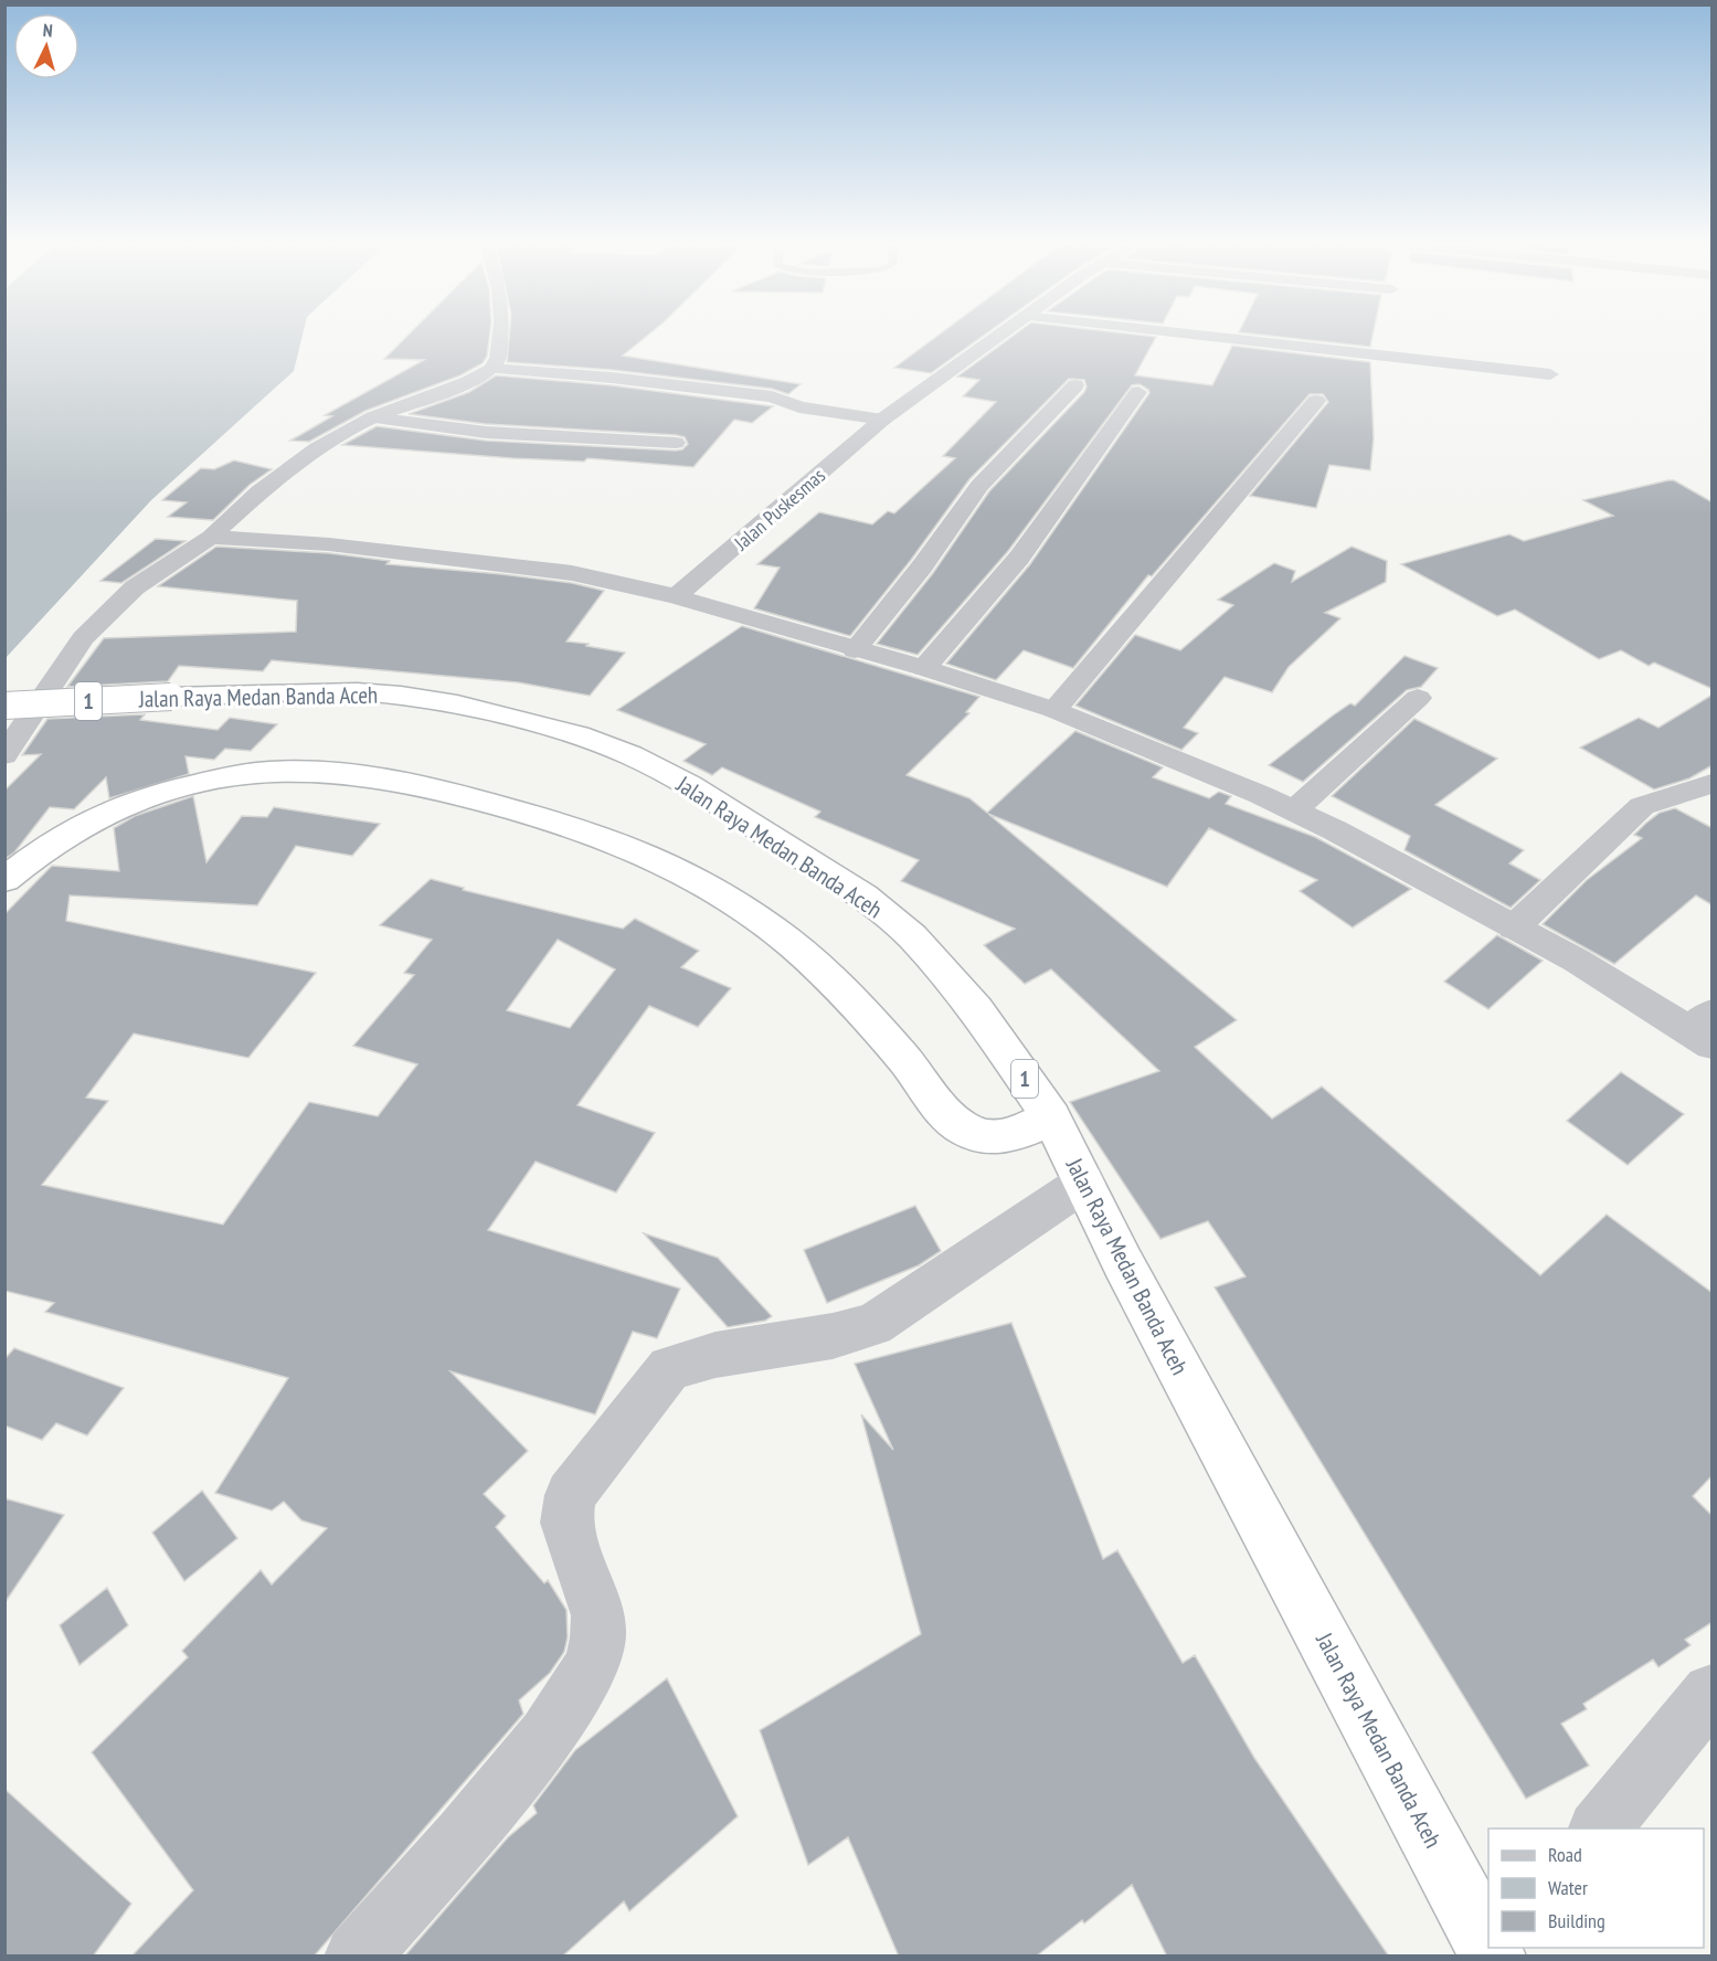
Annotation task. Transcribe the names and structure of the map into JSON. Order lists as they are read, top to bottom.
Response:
{
  "streets": {
    "highway": ["Jalan Raya Medan Banda Aceh", "1"],
    "street": ["Jalan Puskesmas"]
  },
  "legend": ["Road", "Water", "Building"],
  "north": "top"
}
